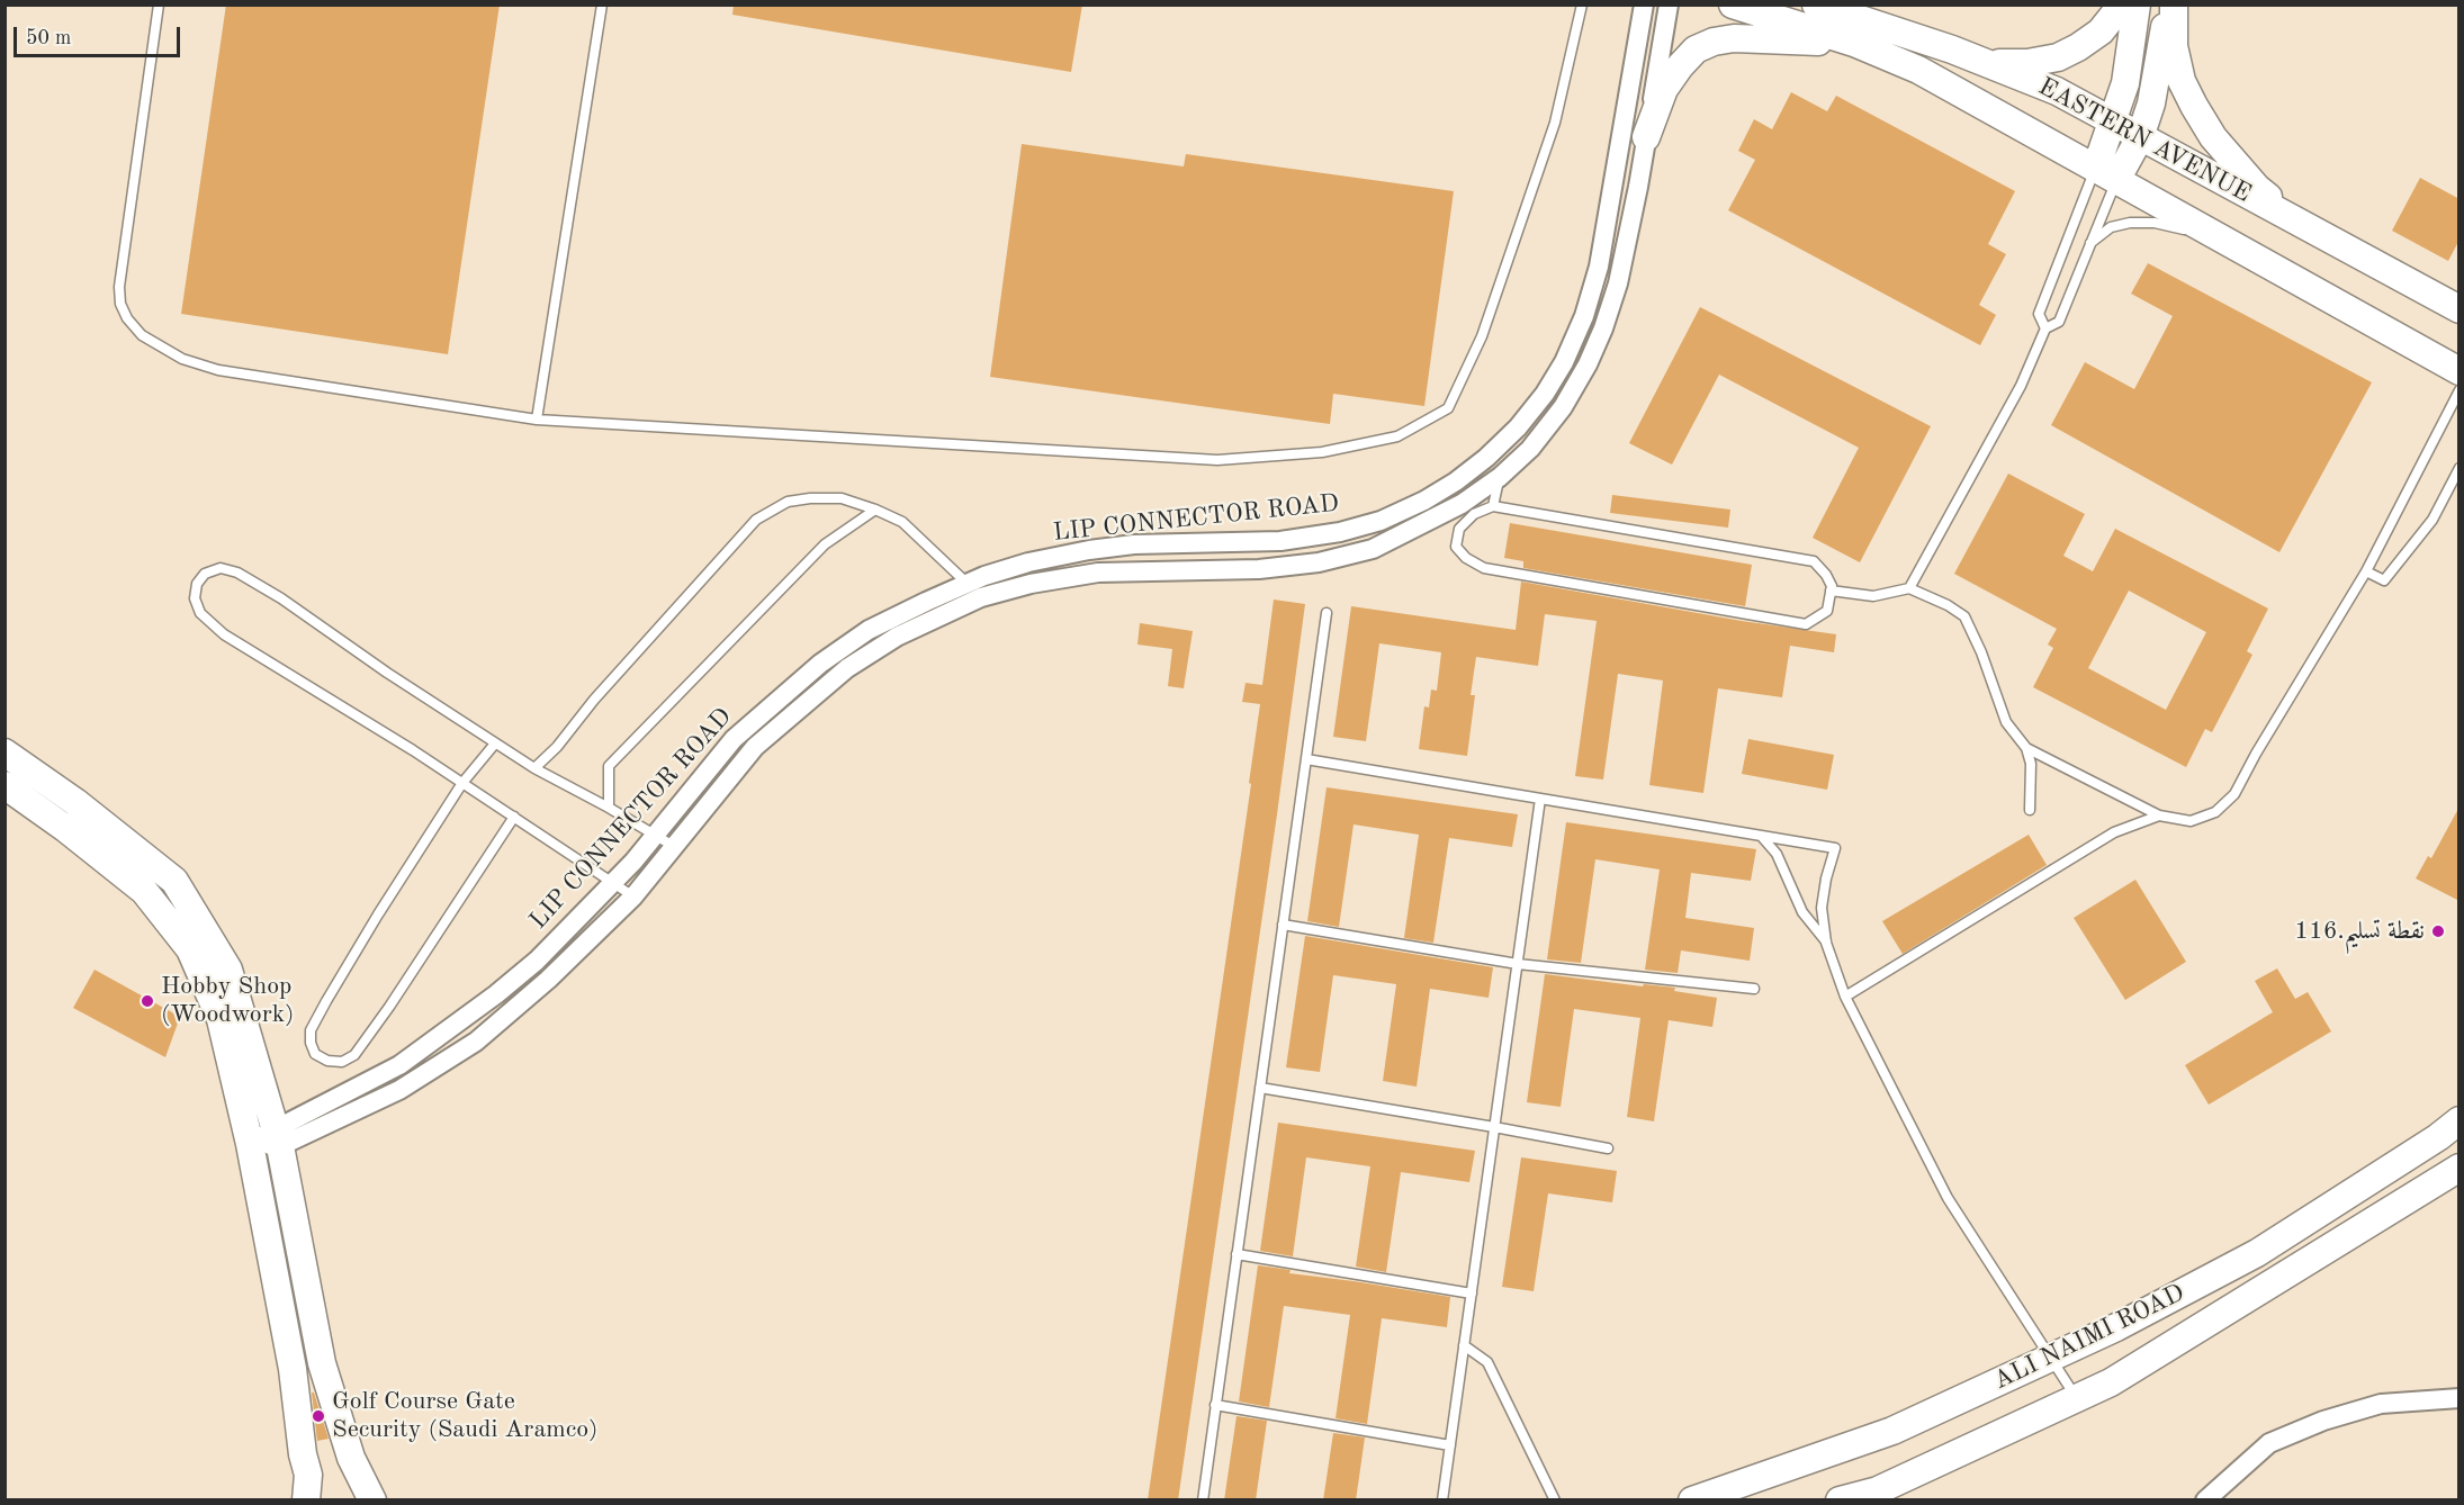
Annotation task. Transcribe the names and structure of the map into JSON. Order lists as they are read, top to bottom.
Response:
{
  "streets": {
    "main road": ["EASTERN AVENUE", "ALI NAIMI ROAD"],
    "street": ["LIP CONNECTOR ROAD"]
  },
  "crossings": [
    ["EASTERN AVENUE", "LIP CONNECTOR ROAD"]
  ],
  "places": ["نقطة تسليم.116", "Hobby Shop (Woodwork)", "Golf Course Gate Security (Saudi Aramco)"],
  "scale_bar": "50 m"
}
